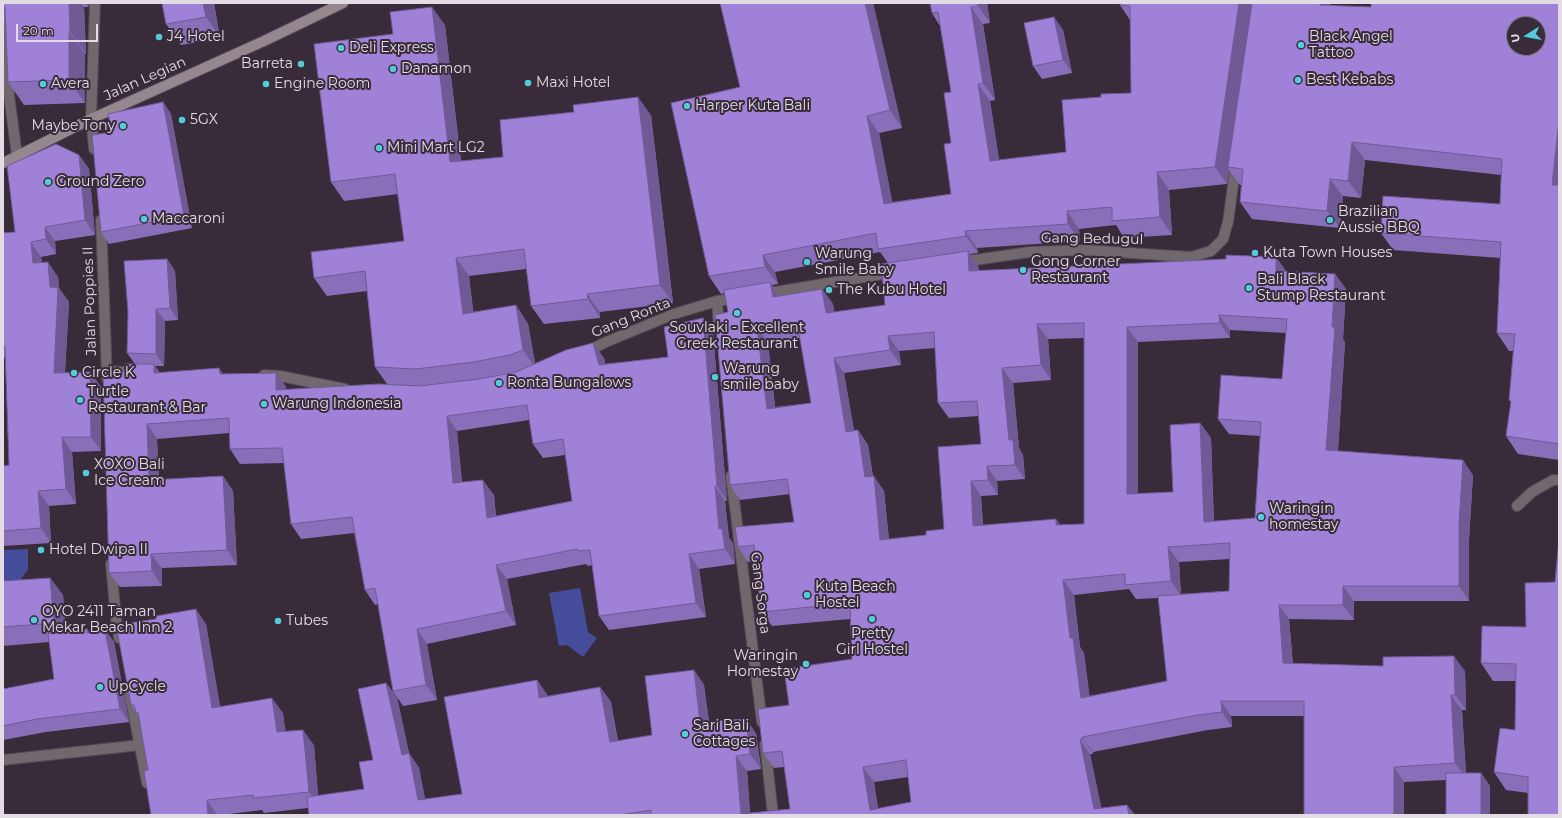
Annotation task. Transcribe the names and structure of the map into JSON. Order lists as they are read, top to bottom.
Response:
{
  "streets": {
    "main road": ["Jalan Legian"],
    "street": [
      "Gang Bedugul",
      "Jalan Poppies II",
      "Gang Ronta",
      "Gang Sorga"
    ]
  },
  "places": [
    "J4 Hotel",
    "Black Angel Tattoo",
    "Deli Express",
    "Barreta",
    "Danamon",
    "Best Kebabs",
    "Maxi Hotel",
    "Avera",
    "Engine Room",
    "Harper Kuta Bali",
    "5GX",
    "Maybe Tony",
    "Mini Mart LG2",
    "Ground Zero",
    "Maccaroni",
    "Brazilian Aussie BBQ",
    "Kuta Town Houses",
    "Warung Smile Baby",
    "Gong Corner Restaurant",
    "Bali Black Stump Restaurant",
    "The Kubu Hotel",
    "Souvlaki - Excellent Greek Restaurant",
    "Circle K",
    "Warung smile baby",
    "Ronta Bungalows",
    "Turtle Restaurant & Bar",
    "Warung Indonesia",
    "XOXO Bali Ice Cream",
    "Waringin homestay",
    "Hotel Dwipa II",
    "Kuta Beach Hostel",
    "Pretty Girl Hostel",
    "OYO 2411 Taman Mekar Beach Inn 2",
    "Tubes",
    "Waringin Homestay",
    "UpCycle",
    "Sari Bali Cottages"
  ],
  "scale_bar": "20 m",
  "north": "left"
}
